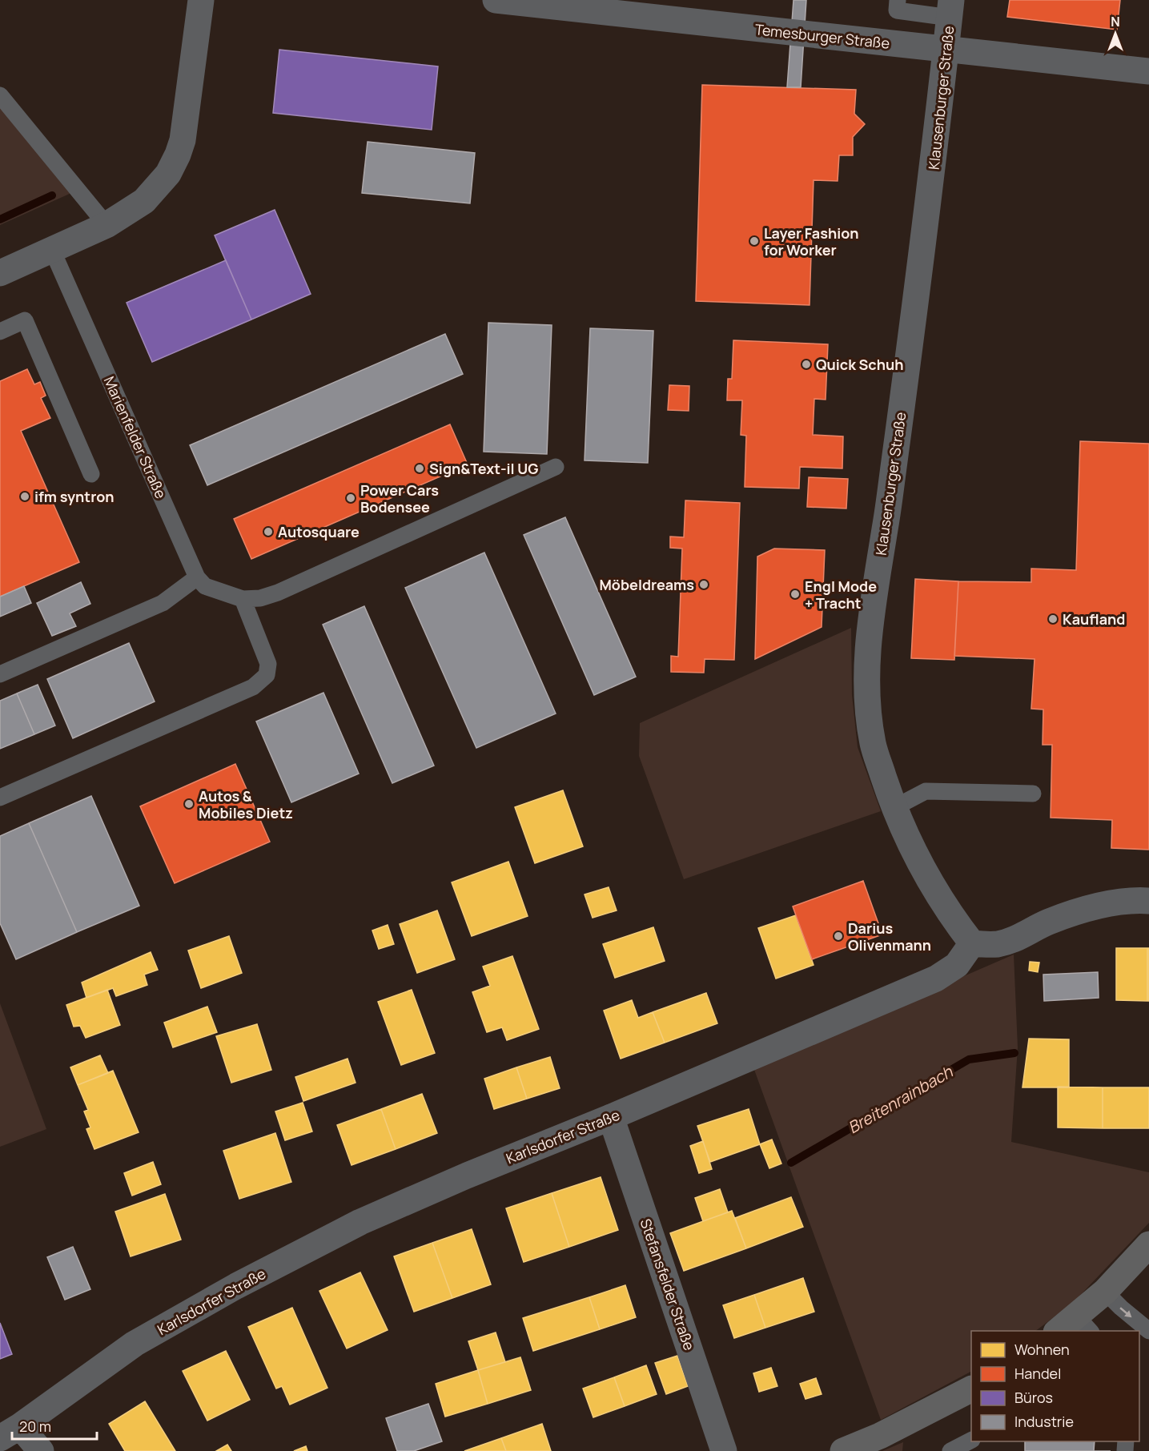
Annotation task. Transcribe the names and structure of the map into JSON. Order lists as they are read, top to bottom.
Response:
{
  "streets": {
    "street": [
      "Temesburger Straße",
      "Klausenburger Straße",
      "Karlsdorfer Straße",
      "Stefansfelder Straße"
    ],
    "lane": ["Marienfelder Straße"]
  },
  "crossings": [
    ["Temesburger Straße", "Klausenburger Straße"],
    ["Klausenburger Straße", "Karlsdorfer Straße"],
    ["Karlsdorfer Straße", "Stefansfelder Straße"]
  ],
  "water": ["Breitenrainbach"],
  "places": [
    "Layer Fashion for Worker",
    "Quick Schuh",
    "Sign&Text-il UG",
    "ifm syntron",
    "Power Cars Bodensee",
    "Autosquare",
    "Möbeldreams",
    "Engl Mode + Tracht",
    "Kaufland",
    "Autos & Mobiles Dietz",
    "Darius Olivenmann"
  ],
  "legend": [
    "Wohnen",
    "Handel",
    "Büros",
    "Industrie"
  ],
  "scale_bar": "20 m",
  "north": "top"
}
